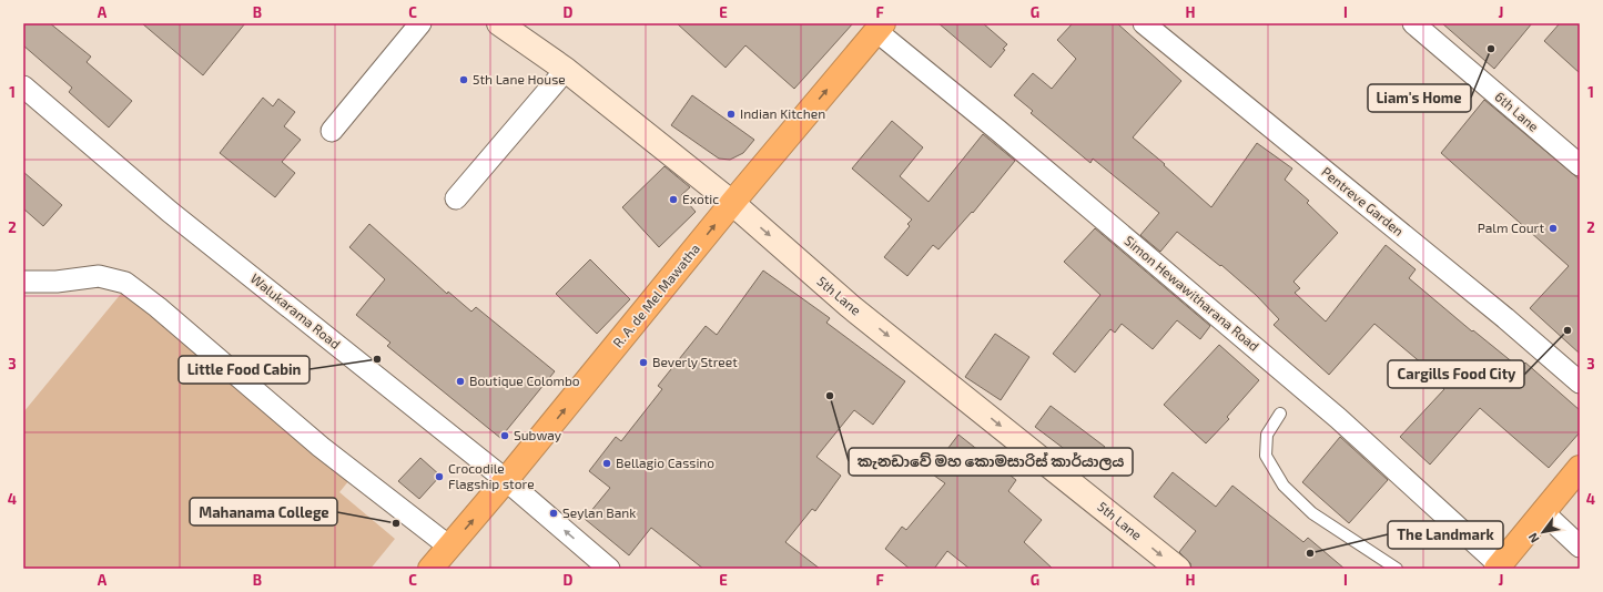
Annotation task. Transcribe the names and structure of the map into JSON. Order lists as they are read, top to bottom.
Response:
{
  "streets": {
    "highway": ["R. A. de Mel Mawatha"],
    "main road": ["5th Lane"],
    "street": [
      "6th Lane",
      "Pentreve Garden",
      "Simon Hewawitharana Road",
      "Walukarama Road"
    ]
  },
  "crossings": [
    ["Simon Hewawitharana Road", "R. A. de Mel Mawatha"],
    ["R. A. de Mel Mawatha", "5th Lane"],
    ["R. A. de Mel Mawatha", "Walukarama Road"]
  ],
  "one_way": ["R. A. de Mel Mawatha", "5th Lane"],
  "places": [
    "Liam's Home",
    "5th Lane House",
    "Indian Kitchen",
    "Exotic",
    "Palm Court",
    "Cargills Food City",
    "Little Food Cabin",
    "Beverly Street",
    "Boutique Colombo",
    "කැනඩාවේ මහ කොමසාරිස් කාර්යාලය",
    "Subway",
    "Bellagio Cassino",
    "Crocodile Flagship store",
    "Seylan Bank",
    "Mahanama College",
    "The Landmark"
  ],
  "north": "bottom left",
  "grid": {
    "columns": [
      "A",
      "B",
      "C",
      "D",
      "E",
      "F",
      "G",
      "H",
      "I",
      "J"
    ],
    "rows": [
      "1",
      "2",
      "3",
      "4"
    ]
  }
}
